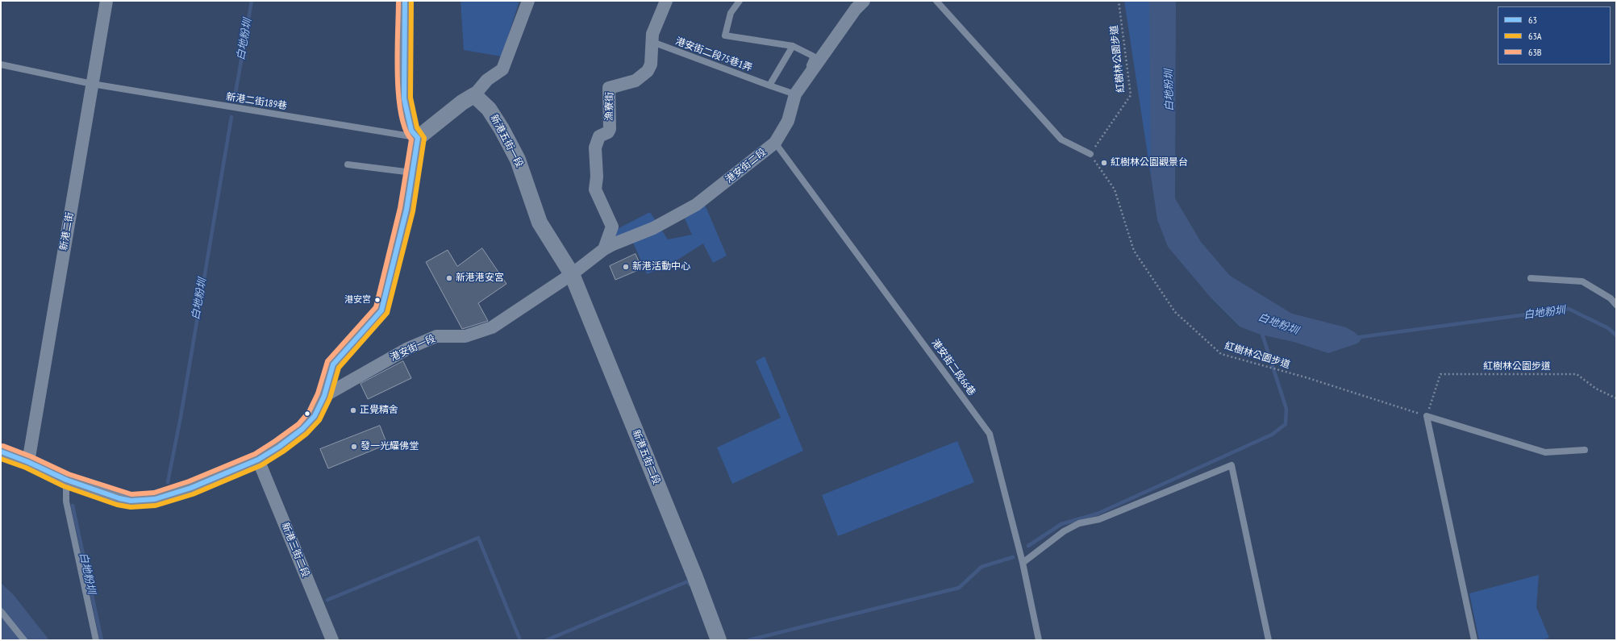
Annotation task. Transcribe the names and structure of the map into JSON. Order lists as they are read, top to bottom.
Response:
{
  "streets": {
    "street": [
      "漁寮街",
      "新港五街一段",
      "港安街二段",
      "新港二街",
      "港安街一段",
      "新港五街二段",
      "新港三街二段"
    ],
    "lane": ["港安街二段75巷1弄", "新港二街189巷", "港安街二段66巷"],
    "path": ["紅樹林公園步道"]
  },
  "crossings": [
    ["港安街二段75巷1弄", "漁寮街"],
    ["港安街二段75巷1弄", "港安街二段"],
    ["新港二街189巷", "新港二街"],
    ["漁寮街", "港安街二段"],
    ["新港五街一段", "港安街二段"],
    ["新港五街一段", "港安街一段"],
    ["新港五街一段", "新港五街二段"],
    ["港安街二段", "港安街一段"],
    ["港安街二段", "港安街二段66巷"],
    ["港安街二段", "新港五街二段"],
    ["港安街一段", "新港五街二段"]
  ],
  "water": ["白地粉圳"],
  "places": [
    "紅樹林公園觀景台",
    "新港活動中心",
    "新港港安宮",
    "港安宮",
    "正覺精舍",
    "發一光耀佛堂"
  ],
  "lines": ["transit line 63", "transit line 63A", "transit line 63B"],
  "legend": ["63", "63A", "63B"]
}
